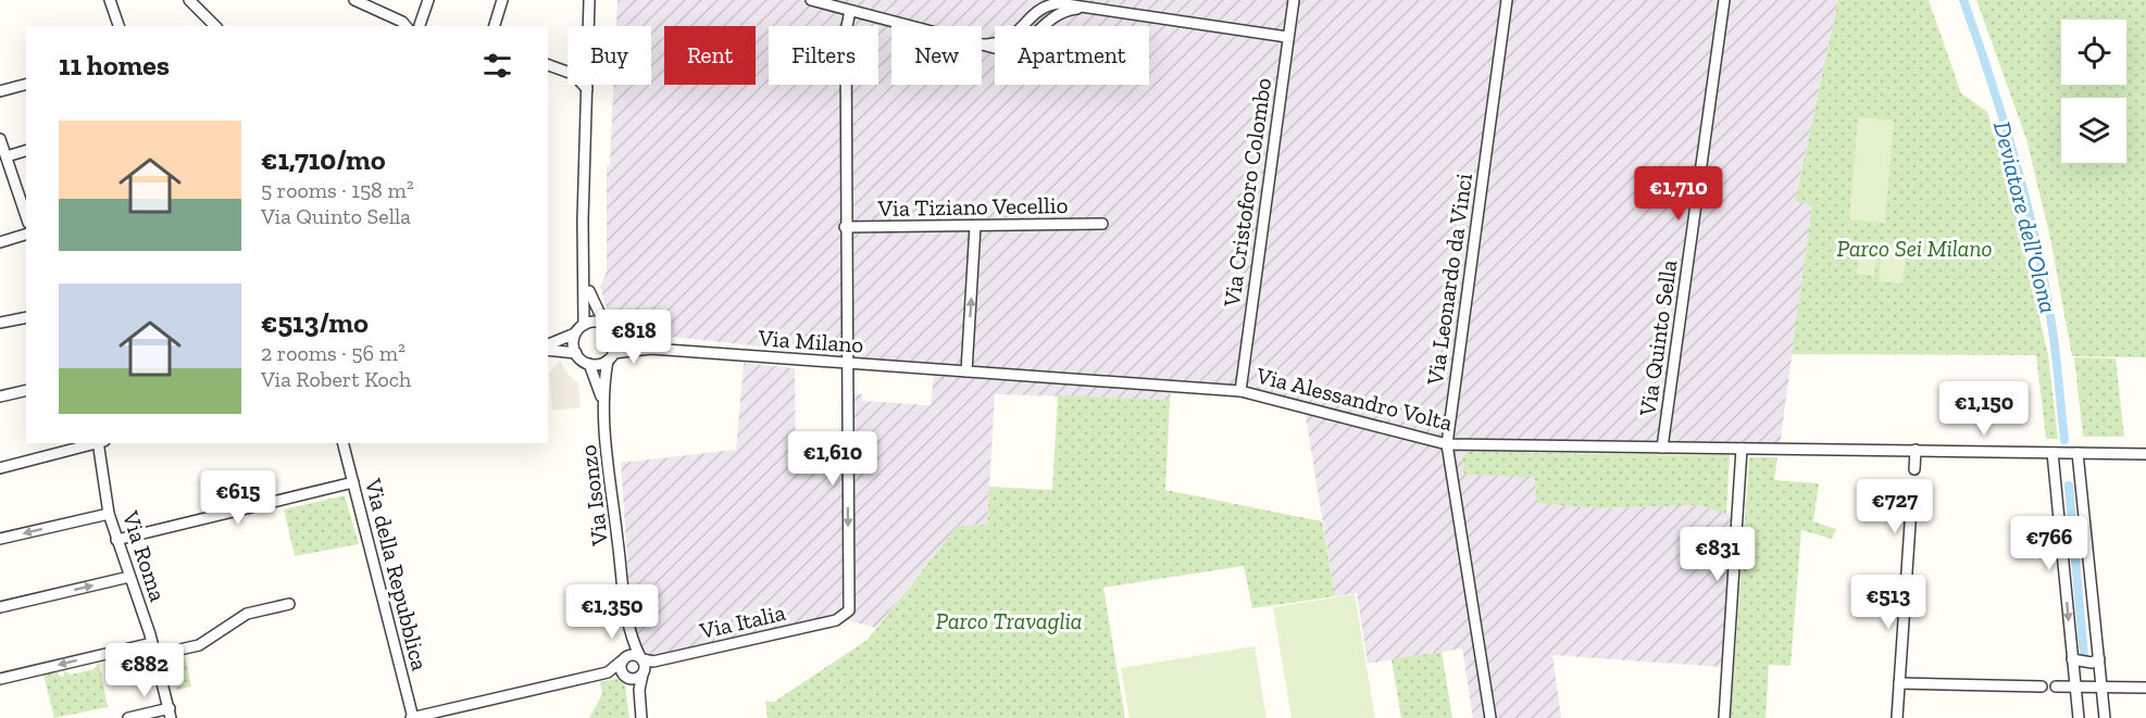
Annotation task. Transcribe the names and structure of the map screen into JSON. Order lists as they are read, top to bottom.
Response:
{
  "streets": {
    "street": [
      "Via Cristoforo Colombo",
      "Via Tiziano Vecellio",
      "Via Leonardo da Vinci",
      "Via Quinto Sella",
      "Via Milano",
      "Via Alessandro Volta",
      "Via Isonzo",
      "Via Roma",
      "Via della Repubblica",
      "Via Italia"
    ]
  },
  "crossings": [
    ["Via Cristoforo Colombo", "Via Alessandro Volta"],
    ["Via Leonardo da Vinci", "Via Alessandro Volta"],
    ["Via Quinto Sella", "Via Alessandro Volta"],
    ["Via Milano", "Via Alessandro Volta"],
    ["Via Milano", "Via Isonzo"],
    ["Via Milano", "Via Italia"],
    ["Via Isonzo", "Via Italia"]
  ],
  "water": ["Deviatore dell'Olona"],
  "parks": ["Parco Sei Milano", "Parco Travaglia"],
  "page": {
    "chip": [
      "Buy",
      "Rent",
      "Filters",
      "New",
      "Apartment"
    ],
    "heading": "11 homes",
    "list": [
      {
        "name": "€1,710/mo",
        "note": "5 rooms · 158 m² · Via Quinto Sella"
      },
      {
        "name": "€513/mo",
        "note": "2 rooms · 56 m² · Via Robert Koch"
      }
    ],
    "price": [
      "€1,710",
      "€818",
      "€1,150",
      "€1,610",
      "€615",
      "€727",
      "€766",
      "€831",
      "€513",
      "€1,350",
      "€882"
    ]
  }
}
